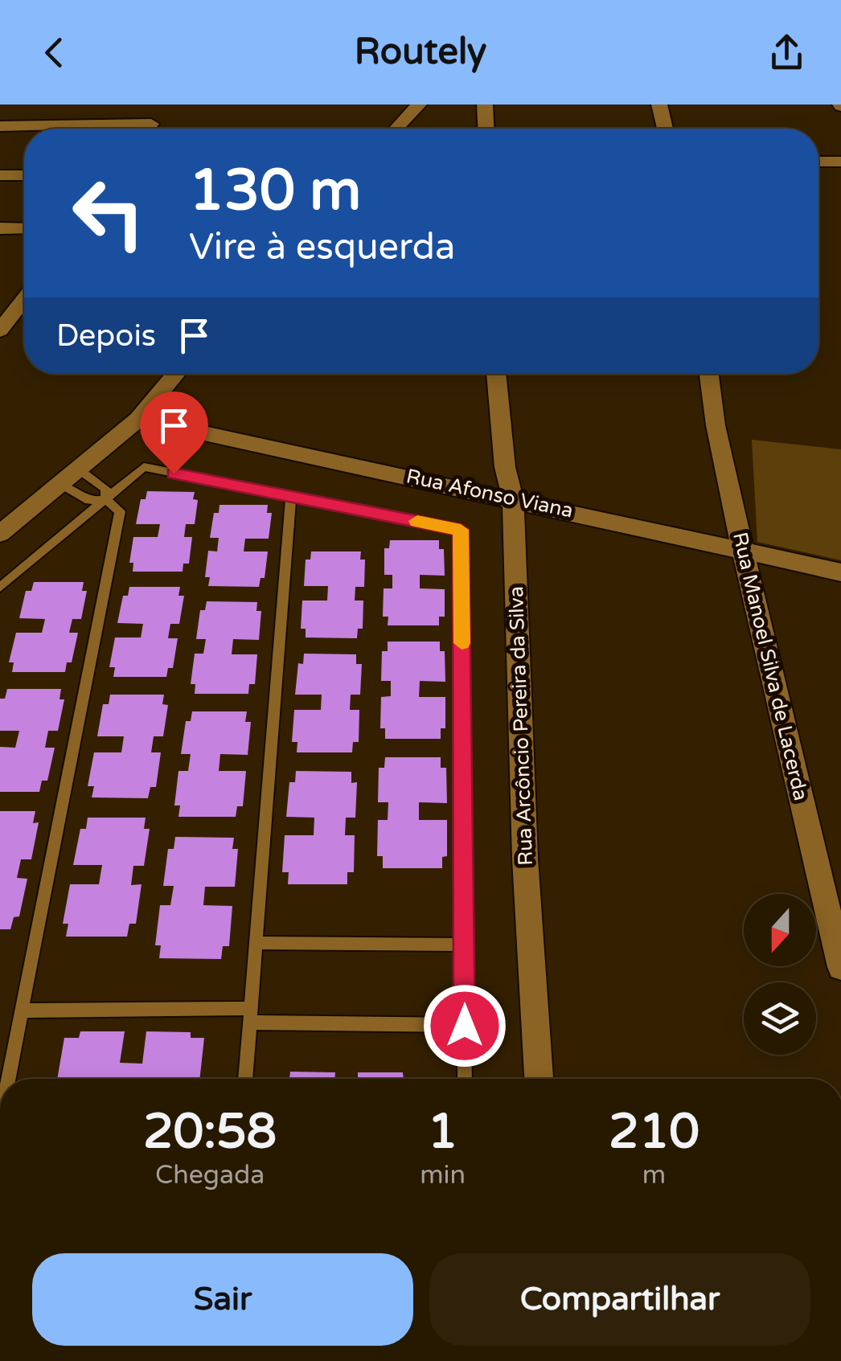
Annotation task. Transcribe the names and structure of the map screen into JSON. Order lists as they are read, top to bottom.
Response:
{
  "streets": {
    "street": ["Rua Afonso Viana", "Rua Manoel Silva de Lacerda", "Rua Arcôncio Pereira da Silva"]
  },
  "crossings": [
    ["Rua Afonso Viana", "Rua Manoel Silva de Lacerda"],
    ["Rua Afonso Viana", "Rua Arcôncio Pereira da Silva"]
  ],
  "north": "bottom",
  "page": {
    "header": "Routely",
    "turn": ["130 m", "Vire à esquerda"],
    "then": "Depois",
    "eta": [
      "20:58",
      "Chegada",
      "1",
      "min",
      "210",
      "m"
    ],
    "buttons": ["Sair", "Compartilhar"]
  }
}
